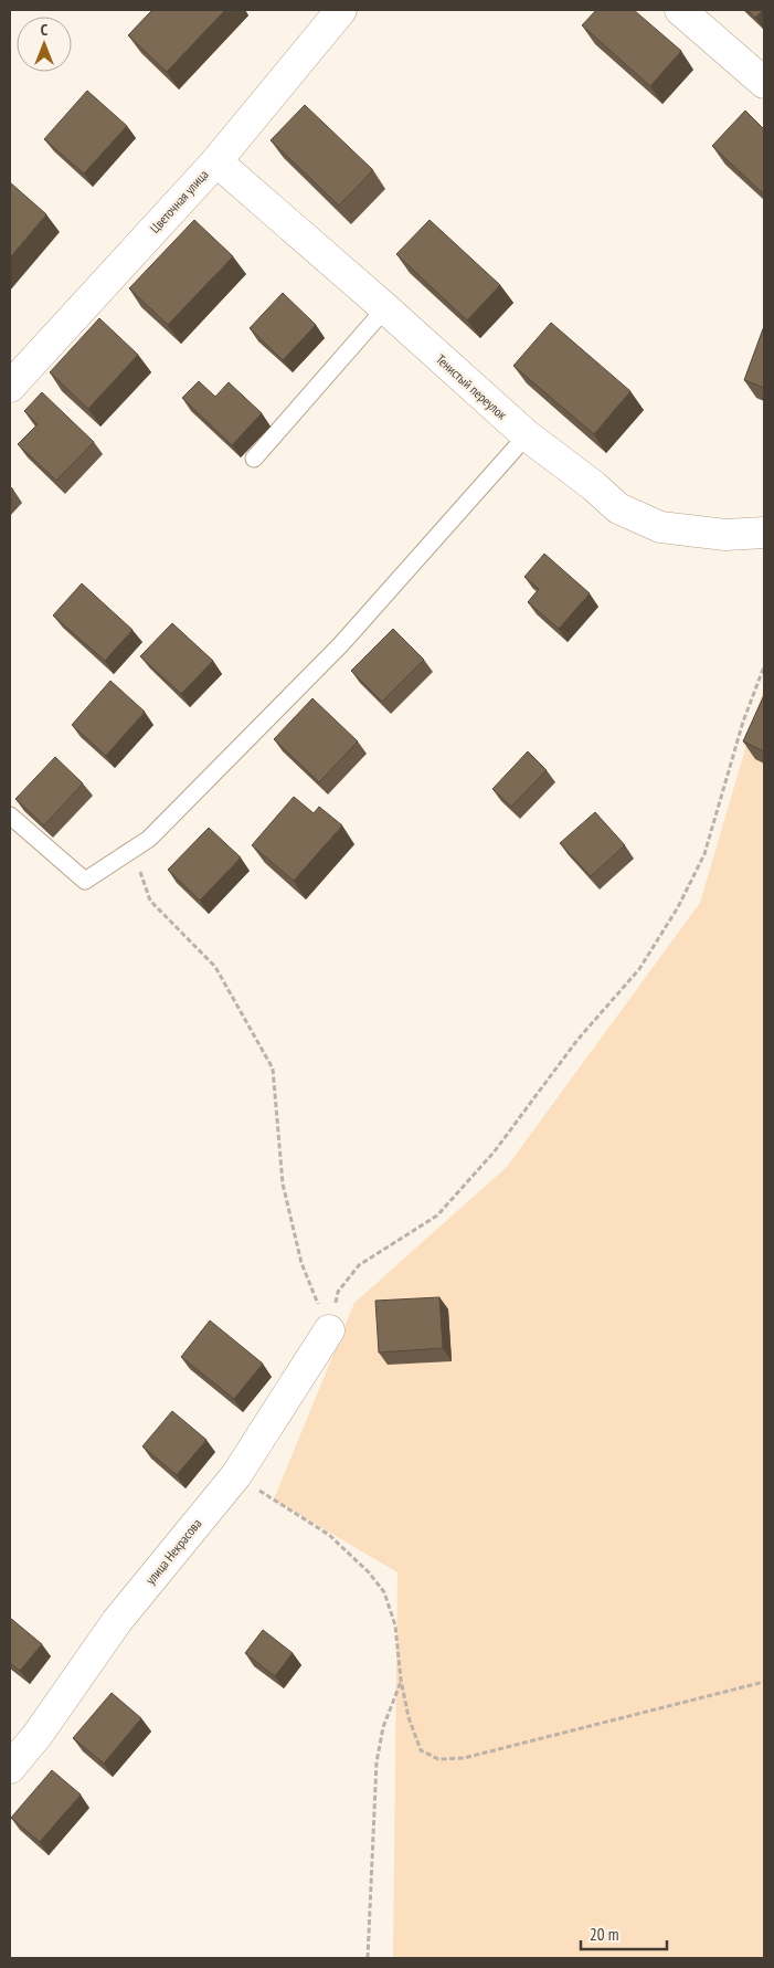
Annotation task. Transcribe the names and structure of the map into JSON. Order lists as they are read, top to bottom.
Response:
{
  "streets": {
    "street": ["Цветочная улица", "Тенистый переулок", "улица Некрасова"]
  },
  "crossings": [
    ["Цветочная улица", "Тенистый переулок"]
  ],
  "scale_bar": "20 m",
  "north": "top"
}
